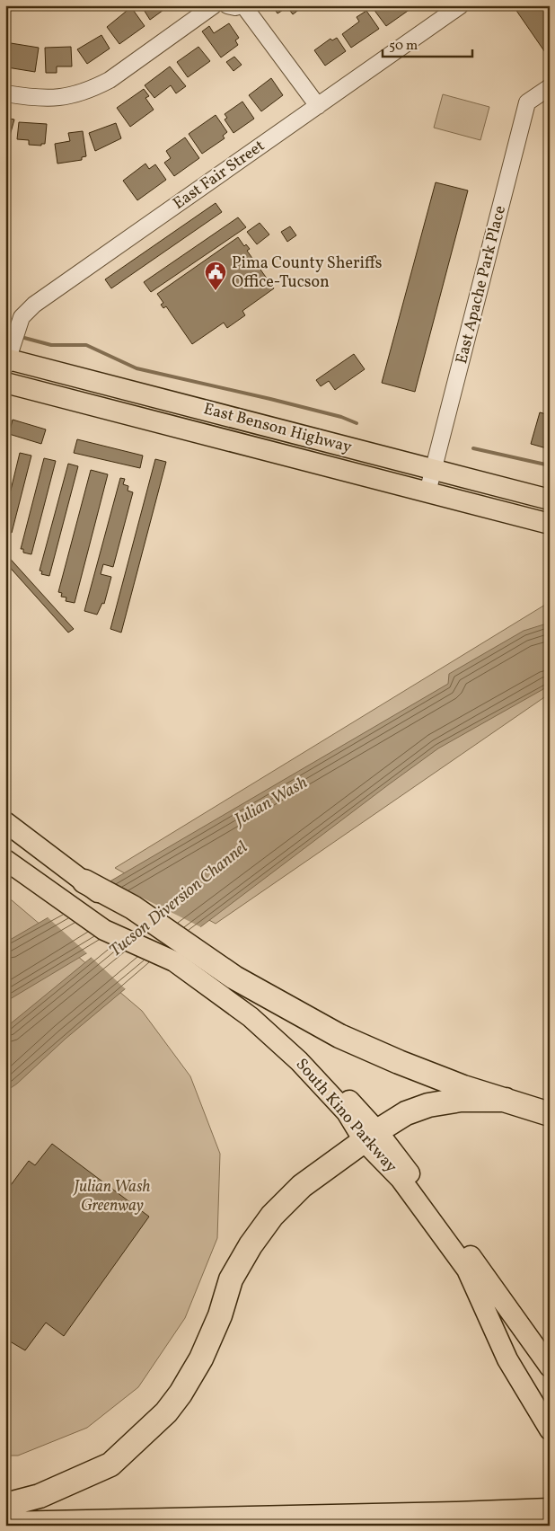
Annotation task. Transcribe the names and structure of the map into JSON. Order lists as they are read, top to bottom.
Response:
{
  "streets": {
    "main road": ["East Benson Highway", "South Kino Parkway"],
    "street": ["East Fair Street", "East Apache Park Place"]
  },
  "crossings": [
    ["East Fair Street", "East Benson Highway"],
    ["East Apache Park Place", "East Benson Highway"]
  ],
  "water": ["Julian Wash", "Tucson Diversion Channel"],
  "parks": ["Julian Wash Greenway"],
  "places": {
    "public building": ["Pima County Sheriffs Office-Tucson"]
  },
  "scale_bar": "50 m"
}
